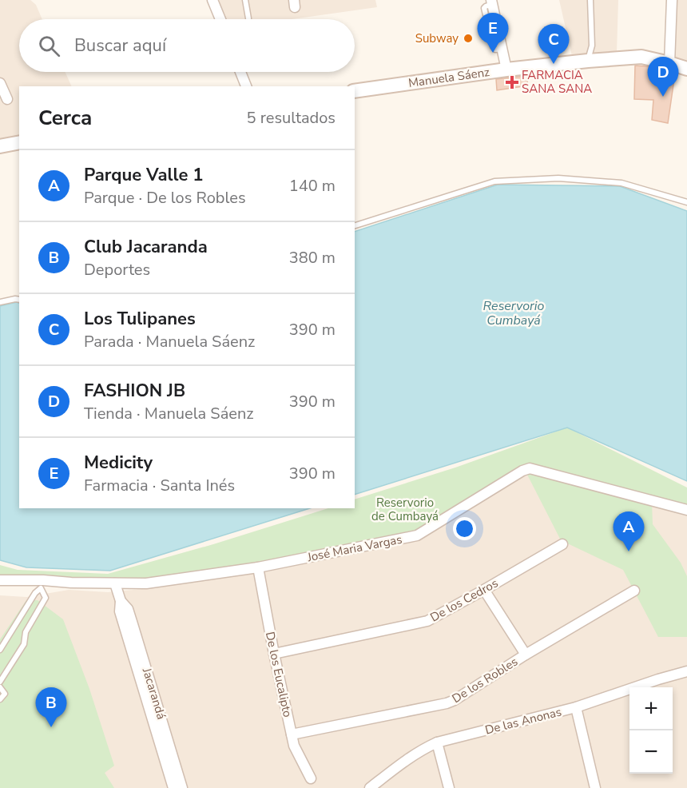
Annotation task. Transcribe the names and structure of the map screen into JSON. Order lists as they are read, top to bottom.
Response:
{
  "streets": {
    "street": [
      "Manuela Sáenz",
      "José Maria Vargas",
      "De los Cedros",
      "De los Eucalipto",
      "De los Robles",
      "Jacarandá",
      "De las Anonas"
    ]
  },
  "crossings": [
    ["José Maria Vargas", "De los Eucalipto"],
    ["José Maria Vargas", "Jacarandá"],
    ["De los Cedros", "De los Eucalipto"],
    ["De los Eucalipto", "De los Robles"]
  ],
  "water": ["Reservorio Cumbayá"],
  "parks": ["Reservorio de Cumbayá"],
  "places": {
    "other": ["Subway"],
    "health": ["FARMACIA SANA SANA"]
  },
  "page": {
    "pins": [
      "E",
      "C",
      "D",
      "A",
      "B"
    ],
    "search": "Buscar aquí",
    "heading": ["Cerca", "5 resultados"],
    "list": [
      {
        "mark": "A",
        "name": "Parque Valle 1",
        "note": "Parque · De los Robles",
        "value": "140 m"
      },
      {
        "mark": "B",
        "name": "Club Jacaranda",
        "note": "Deportes",
        "value": "380 m"
      },
      {
        "mark": "C",
        "name": "Los Tulipanes",
        "note": "Parada · Manuela Sáenz",
        "value": "390 m"
      },
      {
        "mark": "D",
        "name": "FASHION JB",
        "note": "Tienda · Manuela Sáenz",
        "value": "390 m"
      },
      {
        "mark": "E",
        "name": "Medicity",
        "note": "Farmacia · Santa Inés",
        "value": "390 m"
      }
    ],
    "map_buttons": ["+", "−"]
  }
}
